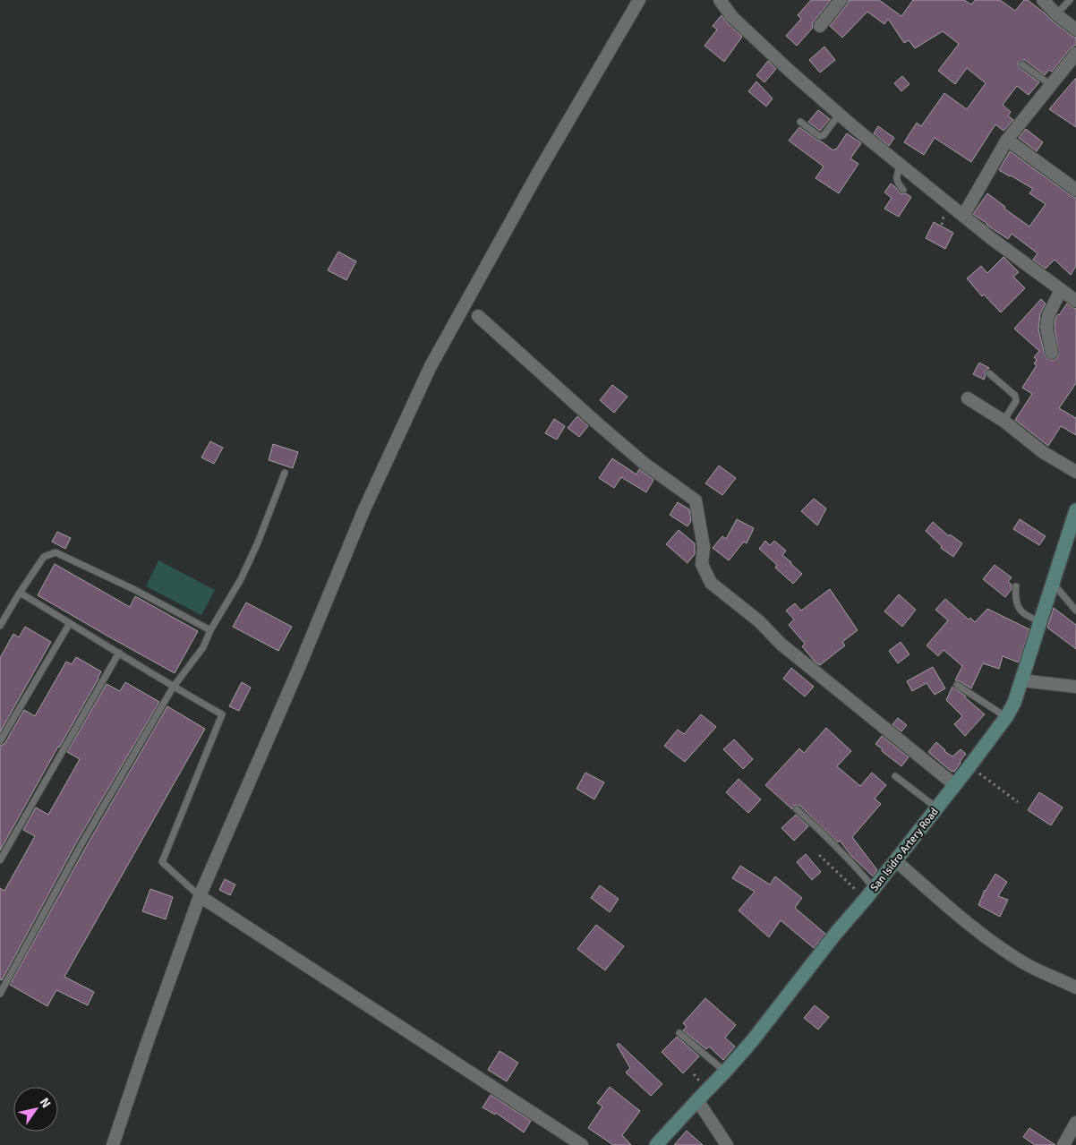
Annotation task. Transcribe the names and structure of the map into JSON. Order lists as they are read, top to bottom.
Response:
{
  "streets": {
    "street": ["San Isidro Artery Road"]
  },
  "north": "top right"
}
